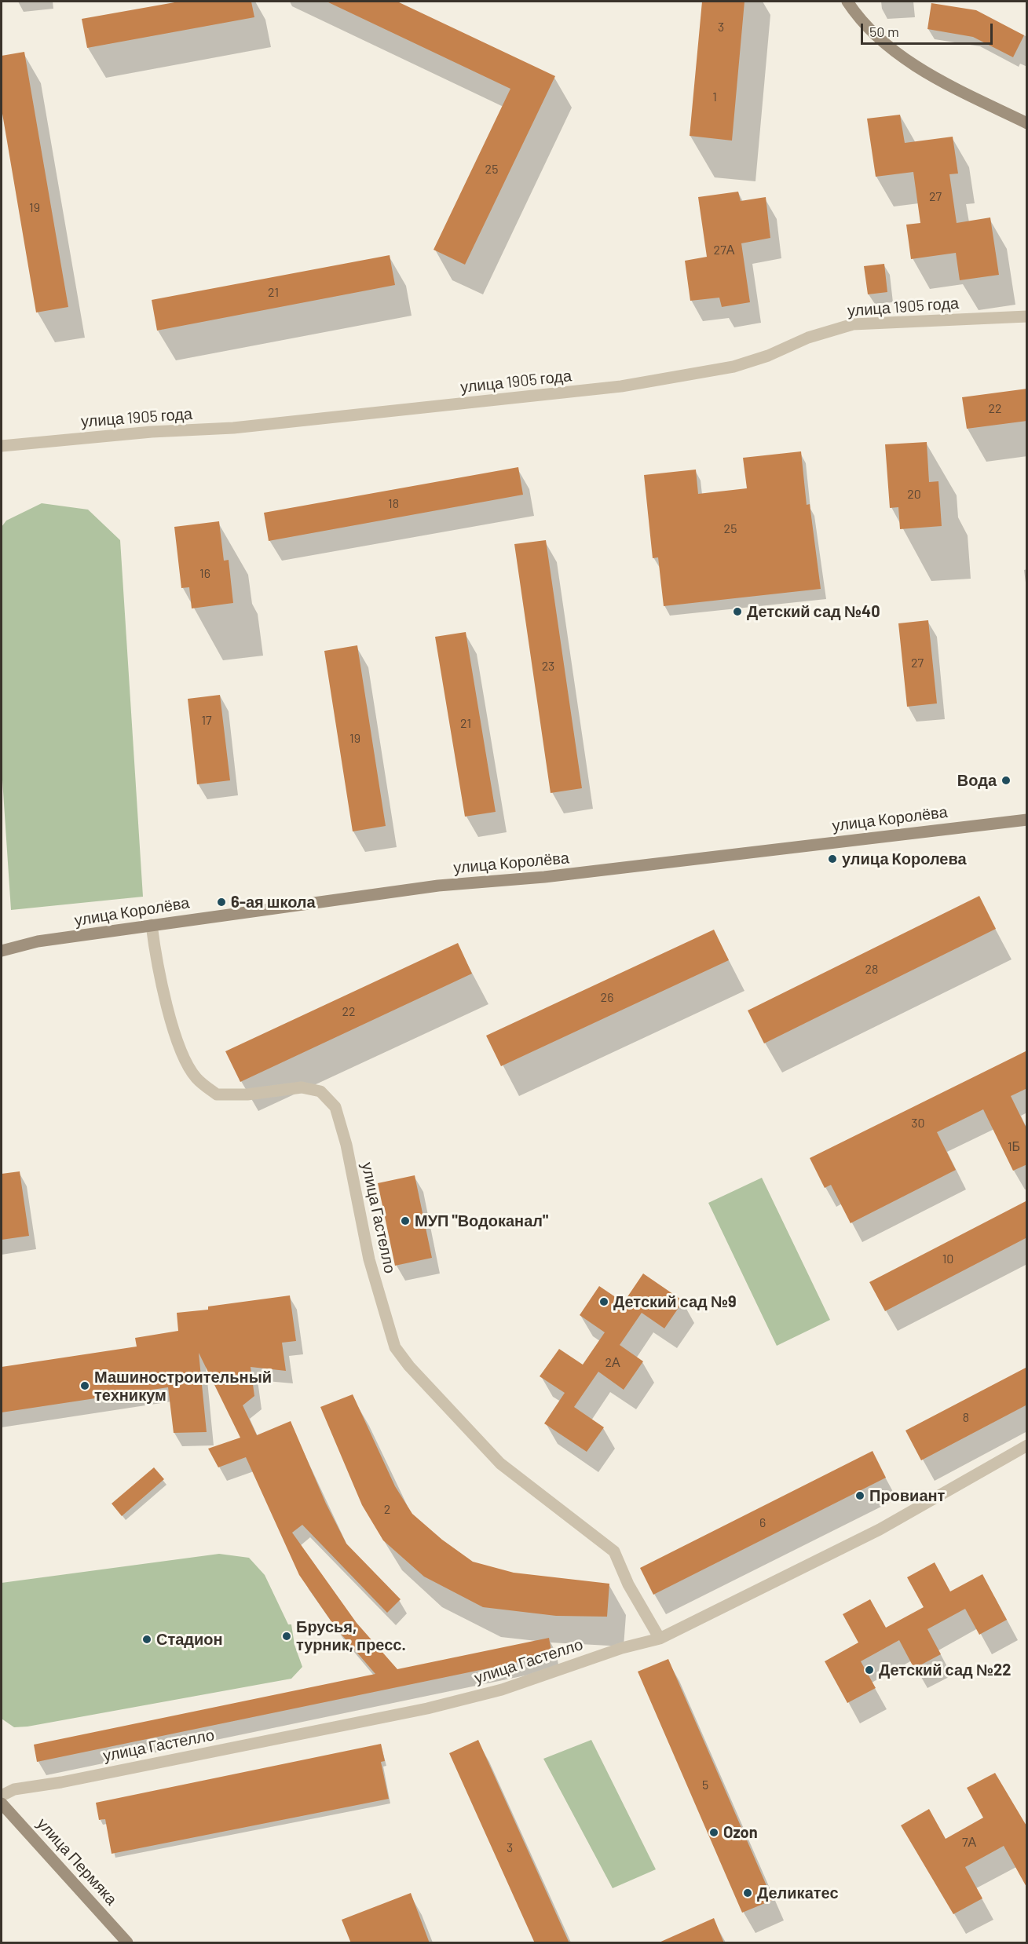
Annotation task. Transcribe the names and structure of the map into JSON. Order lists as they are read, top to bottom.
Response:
{
  "streets": {
    "main road": ["улица Королёва", "улица Пермяка"],
    "street": ["улица 1905 года", "улица Гастелло"]
  },
  "crossings": [
    ["улица Королёва", "улица Гастелло"]
  ],
  "places": [
    "Детский сад №40",
    "Вода",
    "улица Королева",
    "6-ая школа",
    "МУП \"Водоканал\"",
    "Детский сад №9",
    "Машиностроительный техникум",
    "Провиант",
    "Брусья, турник, пресс.",
    "Стадион",
    "Детский сад №22",
    "Ozon",
    "Деликатес"
  ],
  "house_numbers": [
    "3",
    "1",
    "25",
    "27",
    "19",
    "27А",
    "21",
    "22",
    "20",
    "18",
    "25",
    "16",
    "27",
    "23",
    "17",
    "21",
    "19",
    "28",
    "26",
    "22",
    "30",
    "1Б",
    "10",
    "2А",
    "8",
    "2",
    "6",
    "5",
    "7А",
    "3"
  ],
  "scale_bar": "50 m"
}
